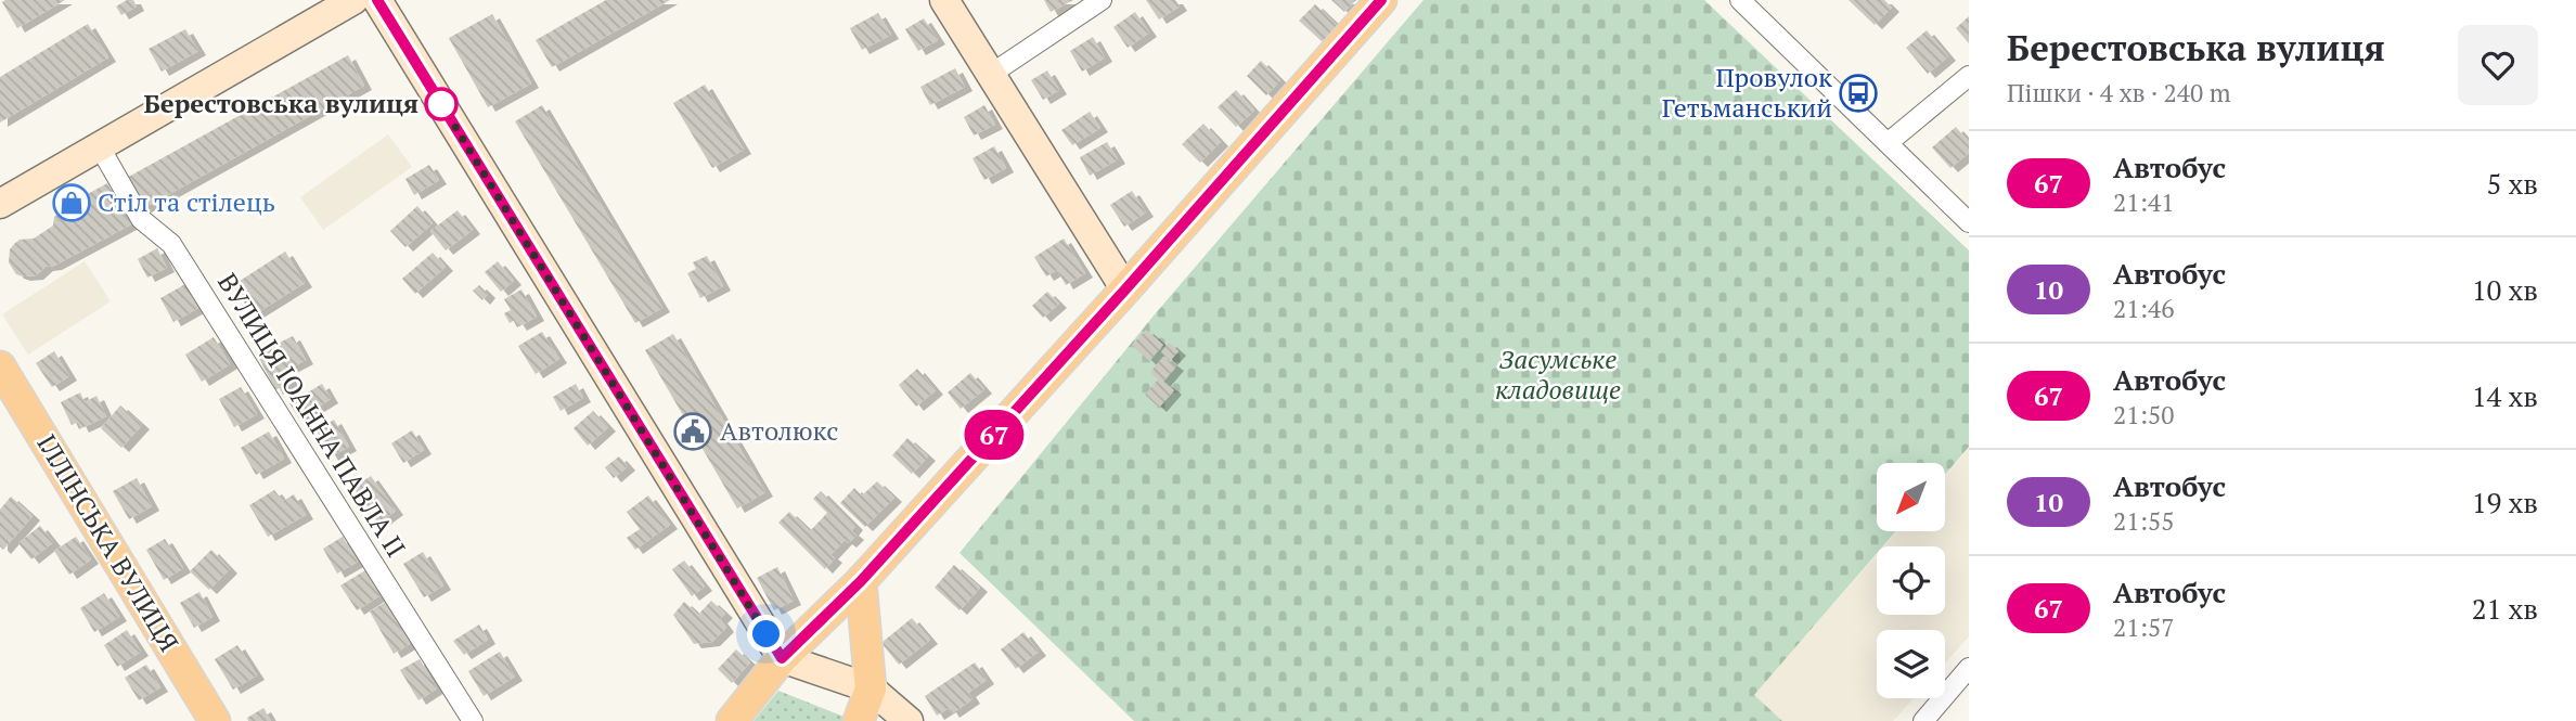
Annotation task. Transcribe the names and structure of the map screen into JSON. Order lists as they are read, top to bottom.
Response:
{
  "streets": {
    "main road": ["ІЛЛІНСЬКА ВУЛИЦЯ"],
    "street": ["ВУЛИЦЯ ІОАННА ПАВЛА II"]
  },
  "parks": ["Засумське кладовище"],
  "places": {
    "bus stop": ["Провулок Гетьманський"],
    "other": ["Берестовська вулиця"],
    "shop": ["Стіл та стілець"],
    "public building": ["Автолюкс"]
  },
  "lines": ["bus line 67"],
  "north": "bottom left",
  "page": {
    "on_map": "67",
    "heading": ["Берестовська вулиця", "Пішки · 4 хв · 240 m"],
    "list": [
      {
        "mark": "67",
        "name": "Автобус",
        "note": "21:41",
        "value": "5 хв"
      },
      {
        "mark": "10",
        "name": "Автобус",
        "note": "21:46",
        "value": "10 хв"
      },
      {
        "mark": "67",
        "name": "Автобус",
        "note": "21:50",
        "value": "14 хв"
      },
      {
        "mark": "10",
        "name": "Автобус",
        "note": "21:55",
        "value": "19 хв"
      },
      {
        "mark": "67",
        "name": "Автобус",
        "note": "21:57",
        "value": "21 хв"
      }
    ]
  }
}
